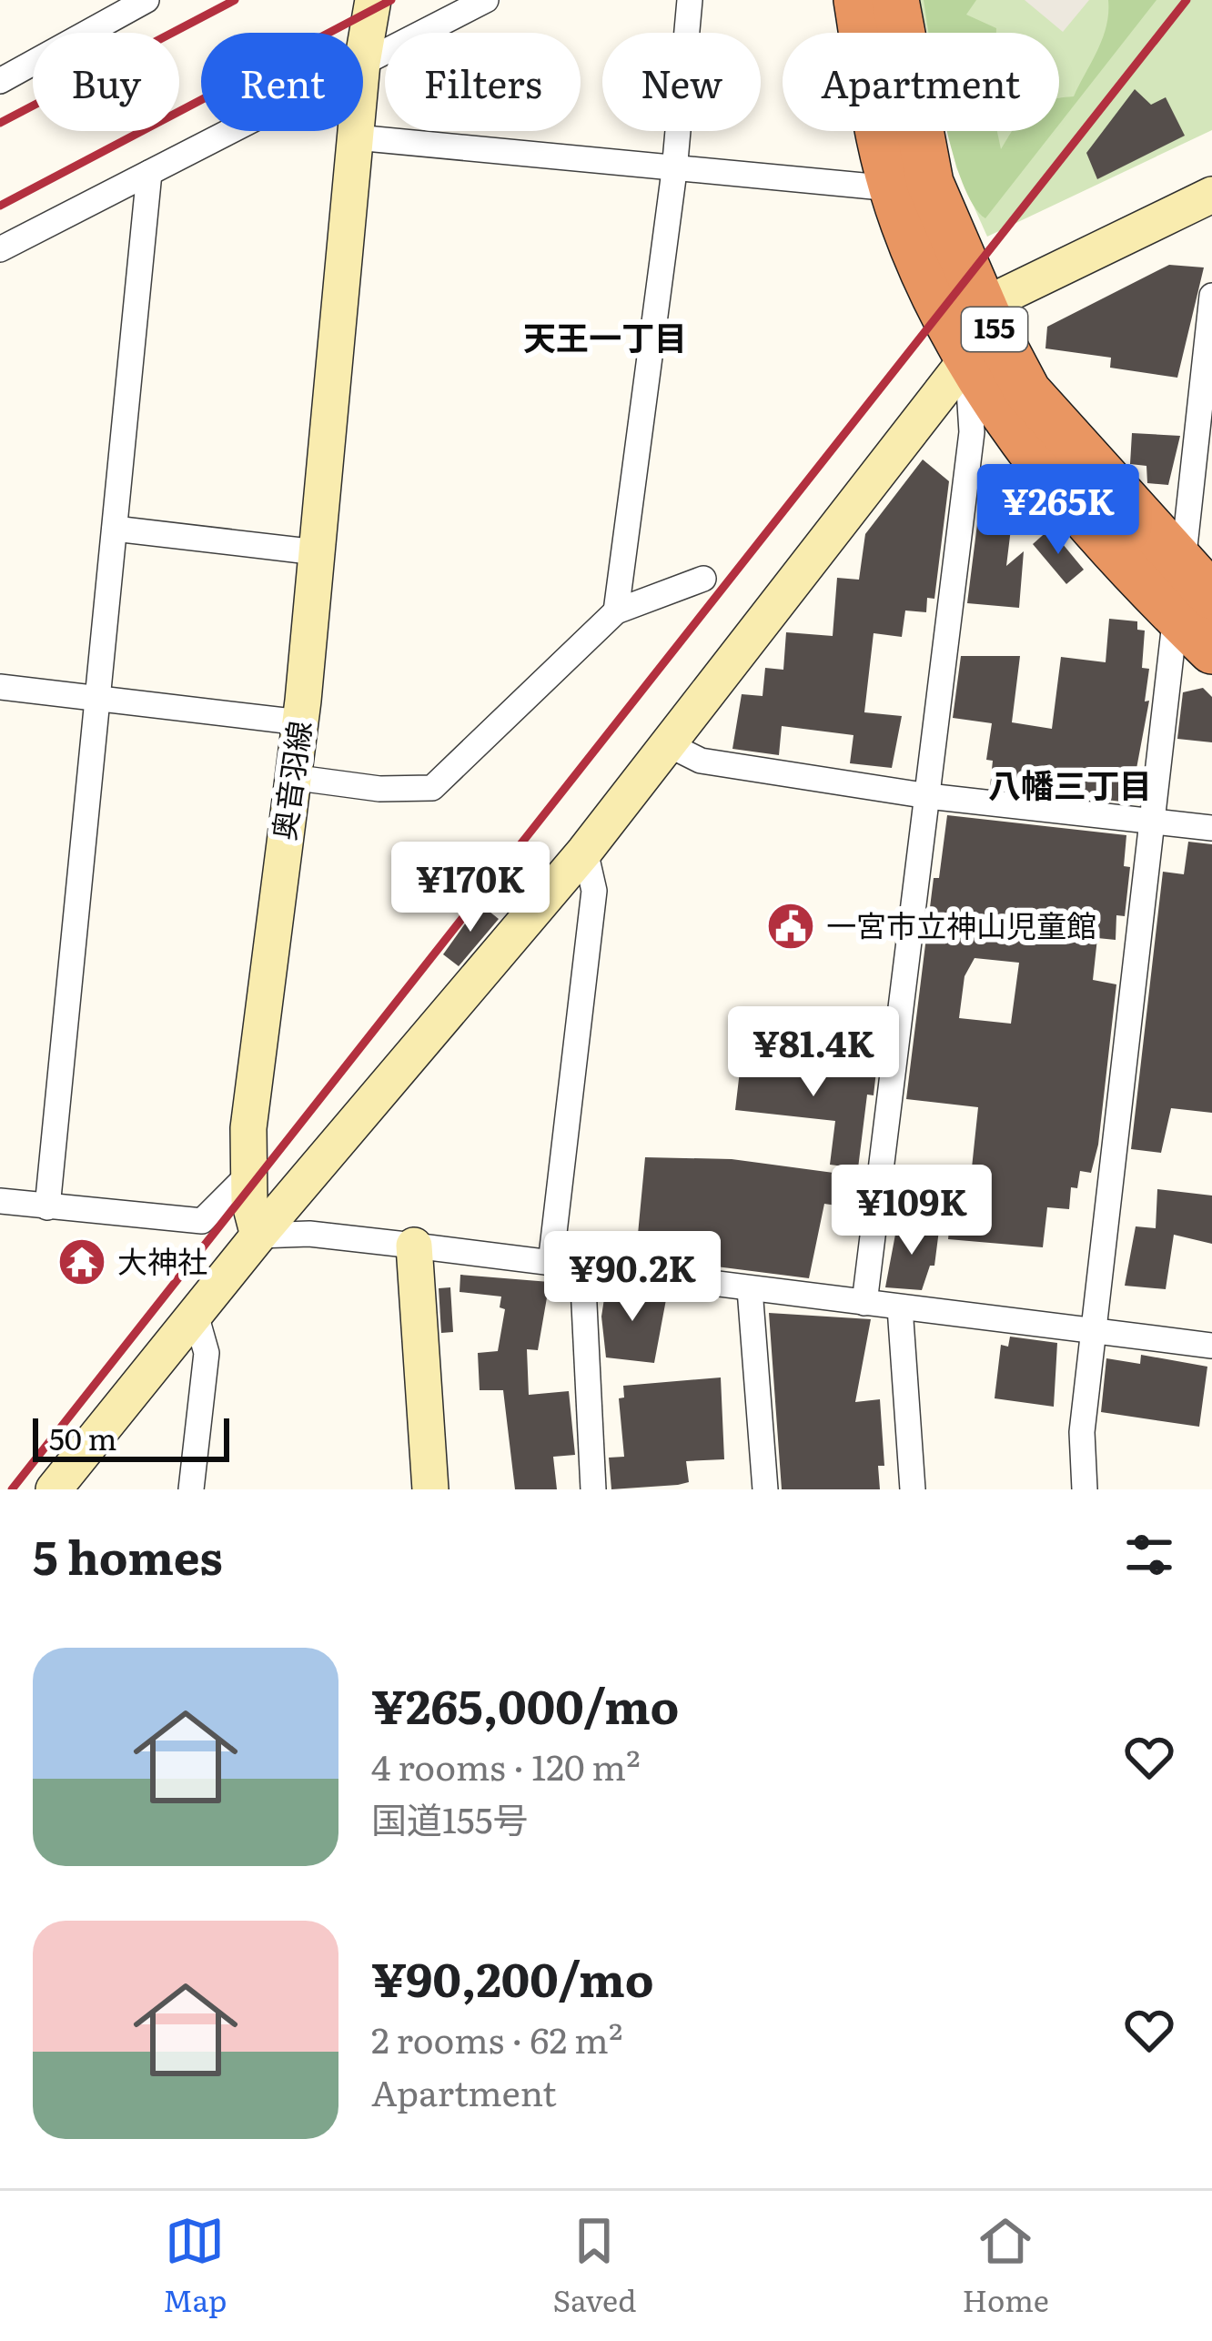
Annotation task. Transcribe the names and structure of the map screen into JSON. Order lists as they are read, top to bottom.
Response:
{
  "streets": {
    "highway": ["155"],
    "street": ["奥音羽線"]
  },
  "districts": ["天王一丁目", "八幡三丁目"],
  "places": {
    "public building": ["一宮市立神山児童館"],
    "temple": ["大神社"]
  },
  "scale_bar": "50 m",
  "page": {
    "chip": [
      "Buy",
      "Rent",
      "Filters",
      "New",
      "Apartment"
    ],
    "price": [
      "¥265K",
      "¥170K",
      "¥81.4K",
      "¥109K",
      "¥90.2K"
    ],
    "scale": "50 m",
    "heading": "5 homes",
    "list": [
      {
        "name": "¥265,000/mo",
        "note": "4 rooms · 120 m² · 国道155号"
      },
      {
        "name": "¥90,200/mo",
        "note": "2 rooms · 62 m² · Apartment"
      }
    ],
    "tabs": ["Map", "Saved", "Home"]
  }
}
